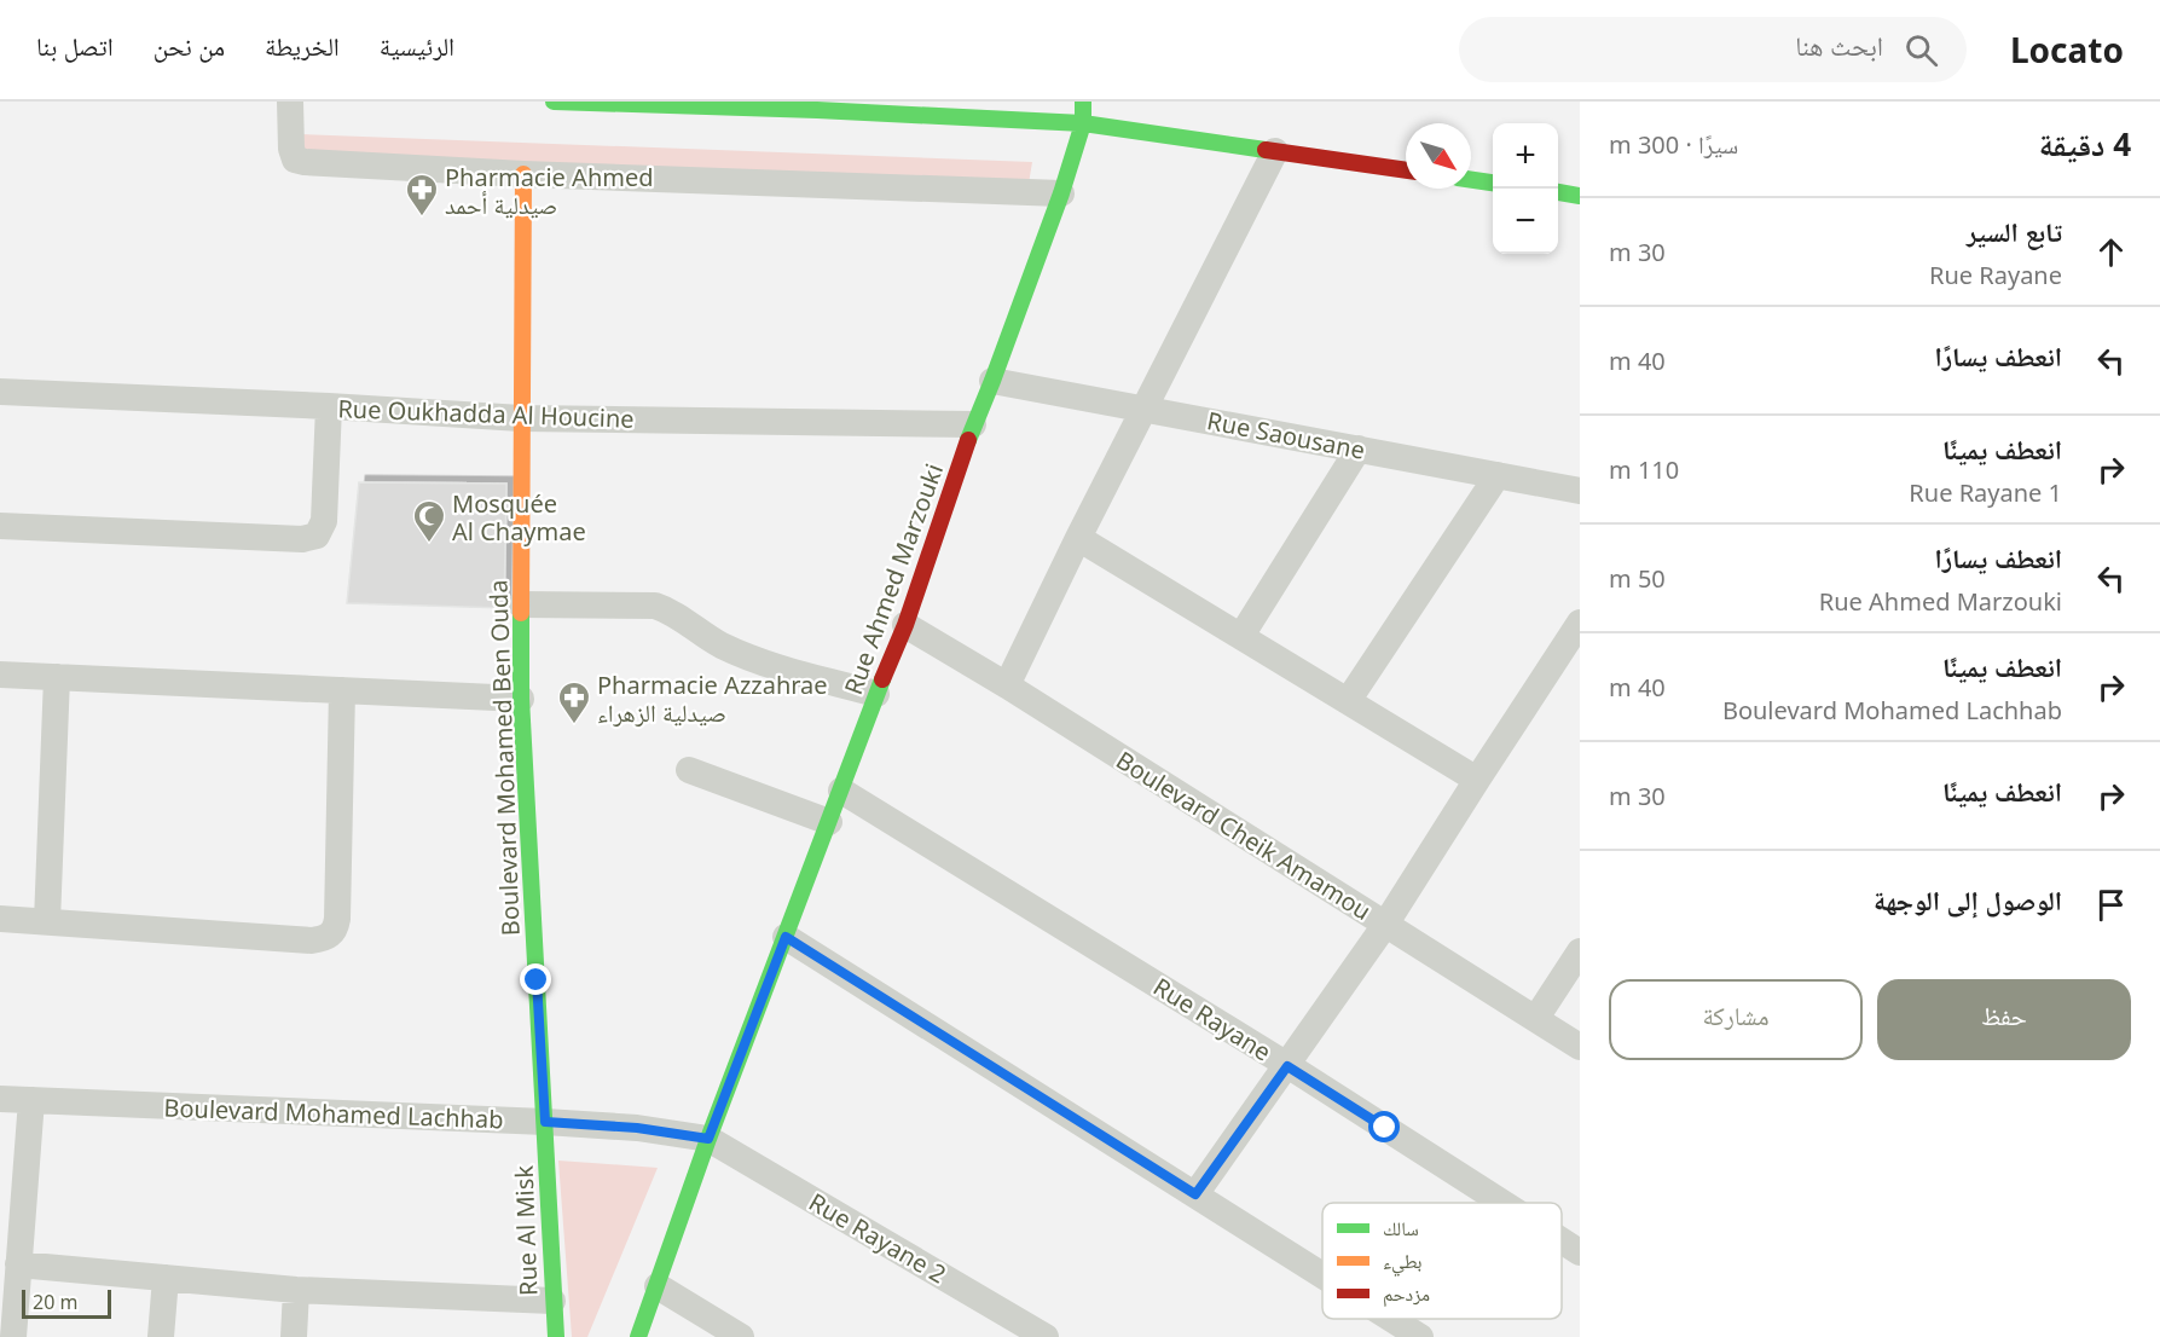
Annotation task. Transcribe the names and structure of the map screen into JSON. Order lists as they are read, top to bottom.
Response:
{
  "streets": {
    "street": [
      "Rue Oukhadda Al Houcine",
      "Rue Saousane",
      "Rue Ahmed Marzouki",
      "Boulevard Mohamed Ben Ouda",
      "Boulevard Cheik Amamou",
      "Rue Rayane",
      "Boulevard Mohamed Lachhab",
      "Rue Al Misk",
      "Rue Rayane 2"
    ]
  },
  "crossings": [
    ["Rue Oukhadda Al Houcine", "Rue Ahmed Marzouki"],
    ["Rue Oukhadda Al Houcine", "Boulevard Mohamed Ben Ouda"],
    ["Rue Saousane", "Rue Ahmed Marzouki"],
    ["Rue Ahmed Marzouki", "Boulevard Cheik Amamou"],
    ["Rue Ahmed Marzouki", "Rue Rayane"],
    ["Rue Ahmed Marzouki", "Boulevard Mohamed Lachhab"],
    ["Rue Ahmed Marzouki", "Rue Rayane 2"],
    ["Boulevard Mohamed Ben Ouda", "Boulevard Mohamed Lachhab"],
    ["Boulevard Mohamed Ben Ouda", "Rue Al Misk"],
    ["Boulevard Mohamed Lachhab", "Rue Al Misk"],
    ["Boulevard Mohamed Lachhab", "Rue Rayane 2"]
  ],
  "places": {
    "pharmacy": ["Pharmacie Ahmed صيدلية أحمد", "Pharmacie Azzahrae صيدلية الزهراء"],
    "mosque": ["Mosquée Al Chaymae"]
  },
  "legend": ["سالك", "بطيء", "مزدحم"],
  "scale_bar": "20 m",
  "north": "bottom right",
  "page": {
    "header": "Locato",
    "search": "ابحث هنا",
    "nav": [
      "الرئيسية",
      "الخريطة",
      "من نحن",
      "اتصل بنا"
    ],
    "heading": ["4 دقيقة", "سيرًا · 300 m"],
    "map_buttons": ["+", "−"],
    "list": [
      ["تابع السير", "Rue Rayane", "30 m"],
      ["انعطف يسارًا", "40 m"],
      ["انعطف يمينًا", "Rue Rayane 1", "110 m"],
      ["انعطف يسارًا", "Rue Ahmed Marzouki", "50 m"],
      ["انعطف يمينًا", "Boulevard Mohamed Lachhab", "40 m"],
      ["انعطف يمينًا", "30 m"],
      "الوصول إلى الوجهة"
    ],
    "buttons": ["حفظ", "مشاركة"],
    "scale": "20 m"
  }
}
